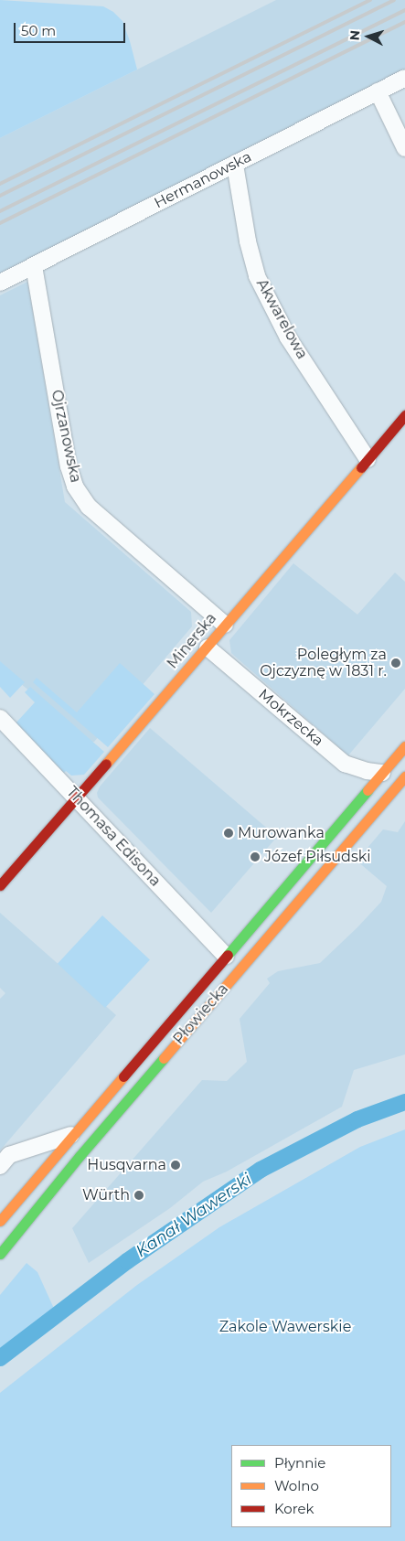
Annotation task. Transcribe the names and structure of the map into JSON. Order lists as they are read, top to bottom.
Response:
{
  "streets": {
    "main road": ["Minerska", "Płowiecka"],
    "street": [
      "Hermanowska",
      "Akwarelowa",
      "Ojrzanowska",
      "Mokrzecka",
      "Thomasa Edisona"
    ]
  },
  "crossings": [
    ["Hermanowska", "Akwarelowa"],
    ["Hermanowska", "Ojrzanowska"],
    ["Akwarelowa", "Minerska"],
    ["Ojrzanowska", "Minerska"],
    ["Minerska", "Mokrzecka"],
    ["Minerska", "Thomasa Edisona"],
    ["Mokrzecka", "Płowiecka"],
    ["Thomasa Edisona", "Płowiecka"]
  ],
  "water": ["Kanał Wawerski"],
  "parks": ["Zakole Wawerskie"],
  "places": [
    "Poległym za Ojczyznę w 1831 r.",
    "Murowanka",
    "Józef Piłsudski",
    "Husqvarna",
    "Würth"
  ],
  "legend": ["Płynnie", "Wolno", "Korek"],
  "scale_bar": "50 m",
  "north": "left"
}
